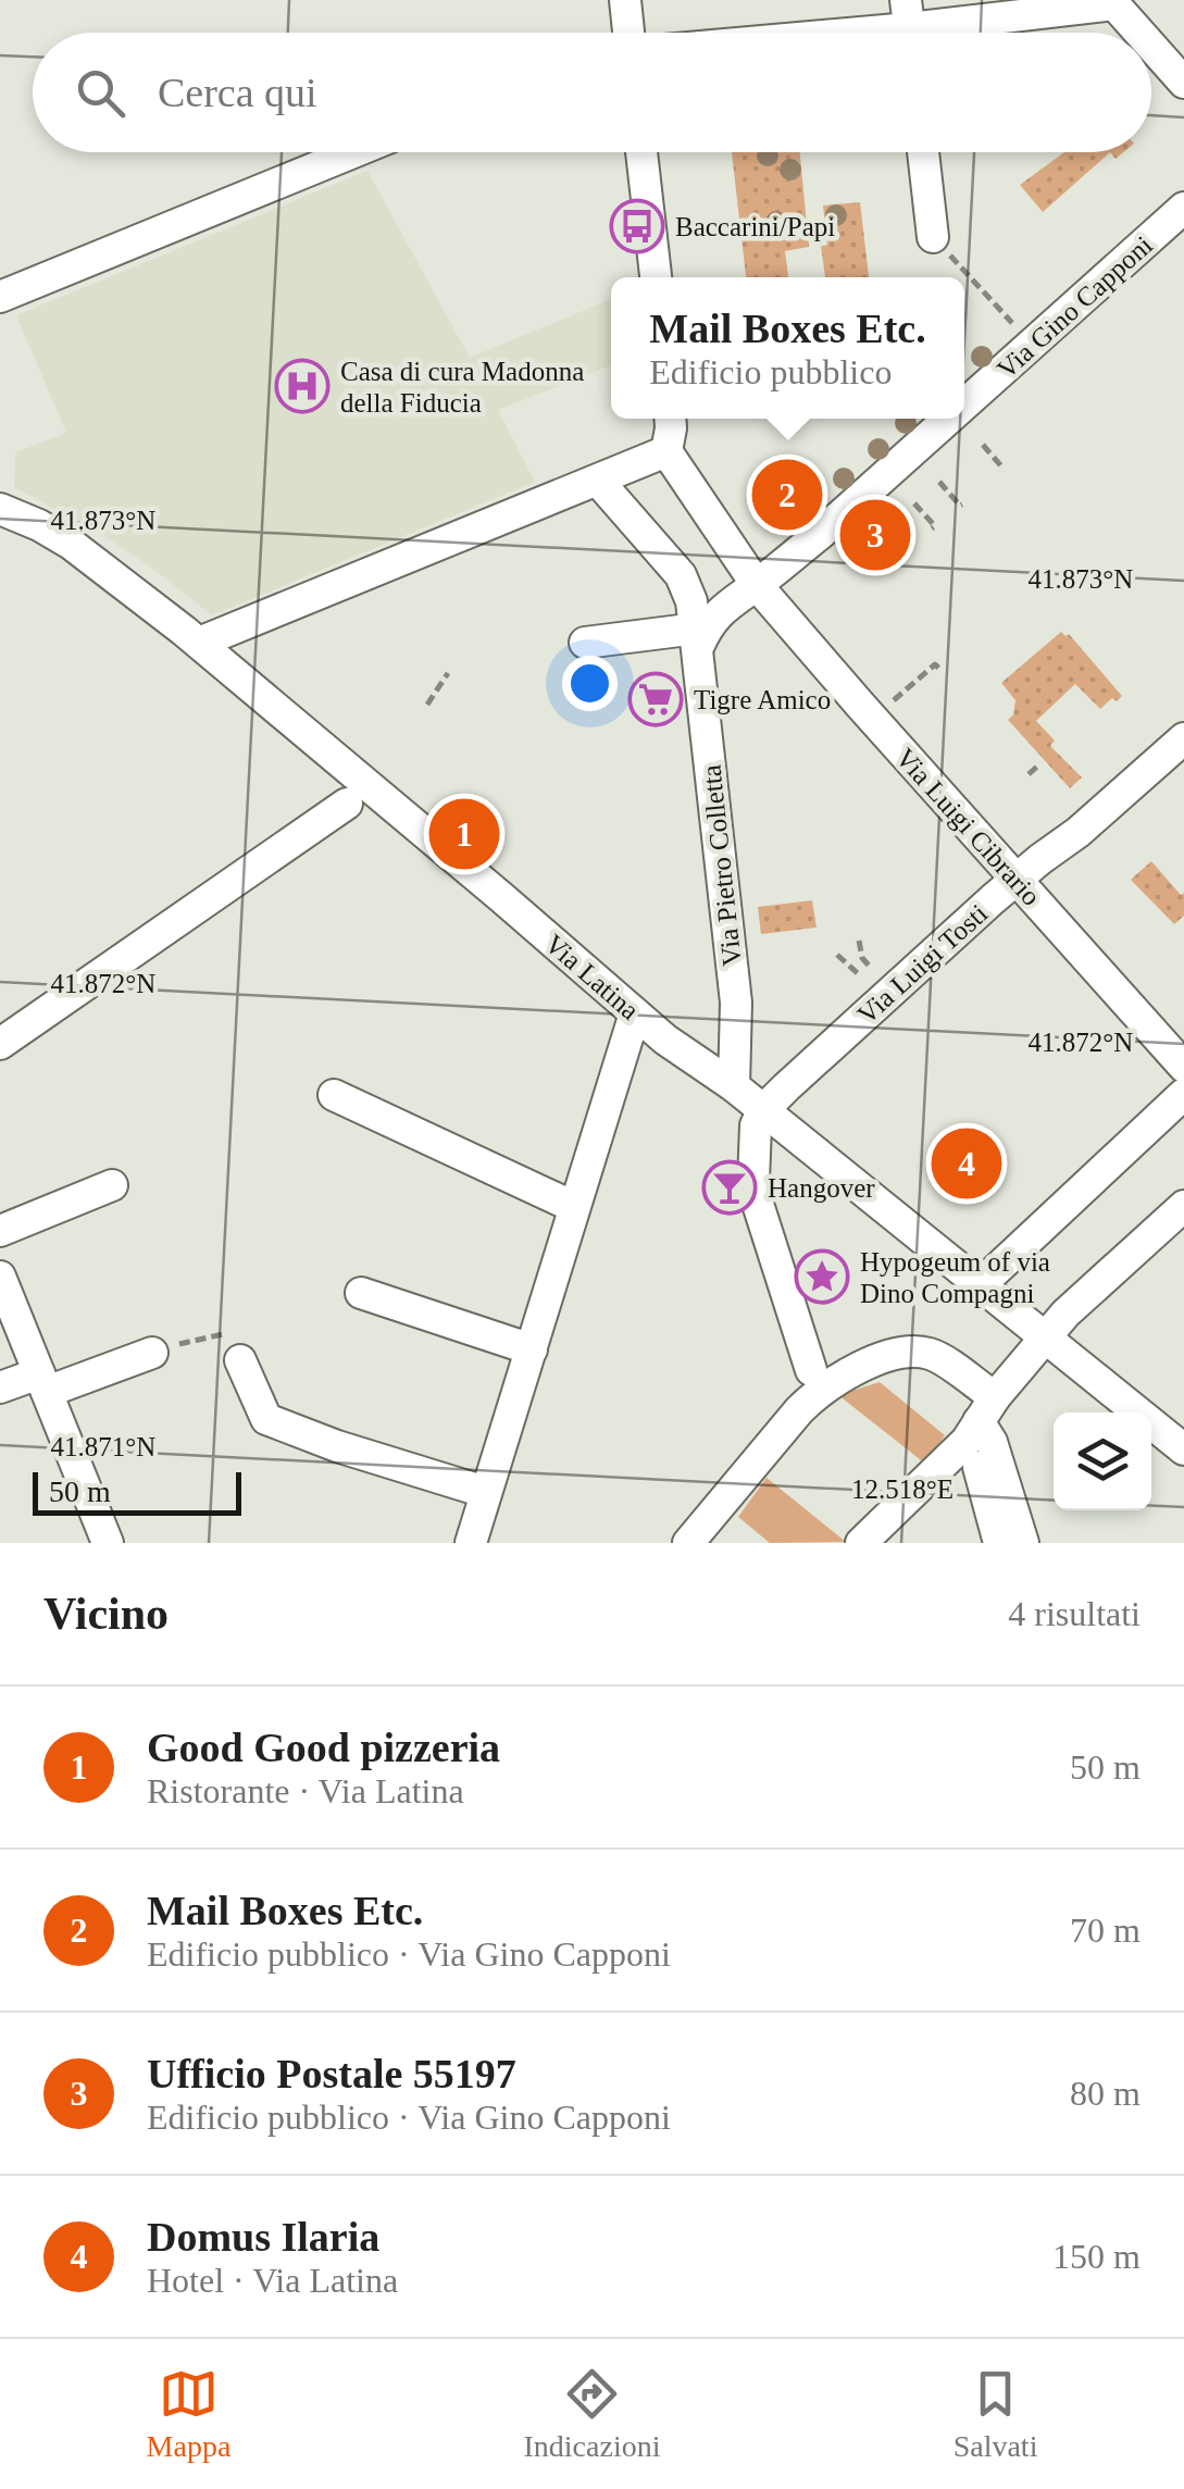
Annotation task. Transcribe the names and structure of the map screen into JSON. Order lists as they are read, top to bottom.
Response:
{
  "streets": {
    "street": [
      "Via Gino Capponi",
      "Via Luigi Cibrario",
      "Via Pietro Colletta",
      "Via Luigi Tosti",
      "Via Latina"
    ]
  },
  "crossings": [
    ["Via Gino Capponi", "Via Luigi Cibrario"],
    ["Via Gino Capponi", "Via Pietro Colletta"],
    ["Via Luigi Cibrario", "Via Luigi Tosti"],
    ["Via Pietro Colletta", "Via Latina"],
    ["Via Luigi Tosti", "Via Latina"]
  ],
  "places": {
    "bus stop": ["Baccarini/Papi"],
    "hospital": ["Casa di cura Madonna della Fiducia"],
    "supermarket": ["Tigre Amico"],
    "bar": ["Hangover"],
    "place": ["Hypogeum of via Dino Compagni"]
  },
  "scale_bar": "50 m",
  "page": {
    "search": "Cerca qui",
    "popup": ["Mail Boxes Etc.", "Edificio pubblico"],
    "pins": [
      "2",
      "3",
      "1",
      "4"
    ],
    "scale": "50 m",
    "heading": ["Vicino", "4 risultati"],
    "list": [
      {
        "mark": "1",
        "name": "Good Good pizzeria",
        "note": "Ristorante · Via Latina",
        "value": "50 m"
      },
      {
        "mark": "2",
        "name": "Mail Boxes Etc.",
        "note": "Edificio pubblico · Via Gino Capponi",
        "value": "70 m"
      },
      {
        "mark": "3",
        "name": "Ufficio Postale 55197",
        "note": "Edificio pubblico · Via Gino Capponi",
        "value": "80 m"
      },
      {
        "mark": "4",
        "name": "Domus Ilaria",
        "note": "Hotel · Via Latina",
        "value": "150 m"
      }
    ],
    "nav": ["Mappa", "Indicazioni", "Salvati"]
  },
  "coordinates": [
    "41.873°N",
    "41.872°N",
    "41.871°N",
    "12.518°E"
  ]
}
